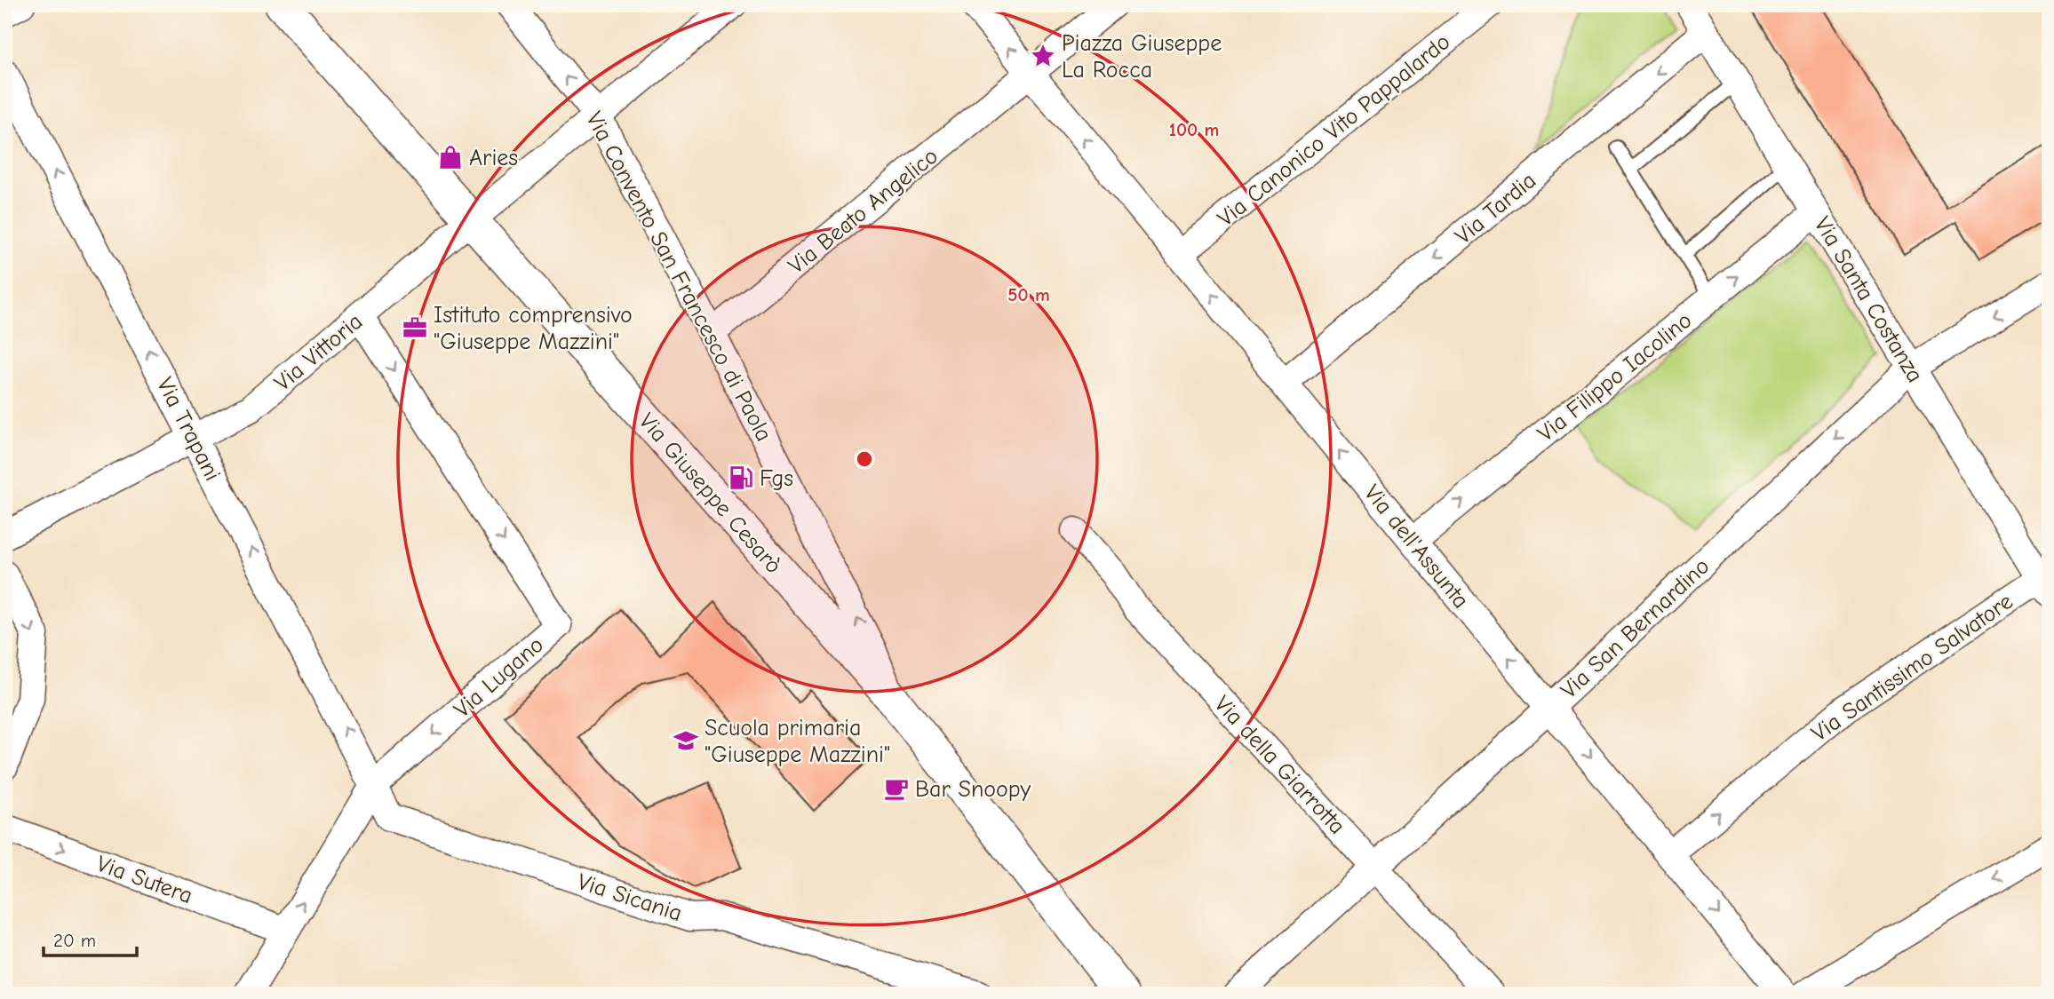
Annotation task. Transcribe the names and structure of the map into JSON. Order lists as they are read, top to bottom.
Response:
{
  "streets": {
    "street": [
      "Via Canonico Vito Pappalardo",
      "Via Tardia",
      "Via Beato Angelico",
      "Via Convento San Francesco di Paola",
      "Via Santa Costanza",
      "Via Vittoria",
      "Via Filippo Iacolino",
      "Via Trapani",
      "Via Giuseppe Cesarò",
      "Via dell'Assunta",
      "Via San Bernardino",
      "Via Santissimo Salvatore",
      "Via Lugano",
      "Via della Giarrotta",
      "Via Sutera",
      "Via Sicania"
    ]
  },
  "crossings": [
    ["Via Canonico Vito Pappalardo", "Via dell'Assunta"],
    ["Via Tardia", "Via Santa Costanza"],
    ["Via Tardia", "Via dell'Assunta"],
    ["Via Beato Angelico", "Via Convento San Francesco di Paola"],
    ["Via Beato Angelico", "Via dell'Assunta"],
    ["Via Convento San Francesco di Paola", "Via Vittoria"],
    ["Via Convento San Francesco di Paola", "Via Giuseppe Cesarò"],
    ["Via Santa Costanza", "Via Filippo Iacolino"],
    ["Via Santa Costanza", "Via San Bernardino"],
    ["Via Santa Costanza", "Via Santissimo Salvatore"],
    ["Via Vittoria", "Via Trapani"],
    ["Via Vittoria", "Via Giuseppe Cesarò"],
    ["Via Vittoria", "Via Lugano"],
    ["Via Filippo Iacolino", "Via dell'Assunta"],
    ["Via Trapani", "Via Lugano"],
    ["Via Trapani", "Via Sicania"],
    ["Via dell'Assunta", "Via San Bernardino"],
    ["Via dell'Assunta", "Via Santissimo Salvatore"],
    ["Via San Bernardino", "Via della Giarrotta"],
    ["Via Lugano", "Via Sutera"],
    ["Via Lugano", "Via Sicania"]
  ],
  "one_way": [
    "Via Tardia",
    "Via Convento San Francesco di Paola",
    "Via Filippo Iacolino",
    "Via Trapani",
    "Via San Bernardino",
    "Via Sutera"
  ],
  "places": {
    "place": ["Piazza Giuseppe La Rocca"],
    "shop": ["Aries"],
    "office": ["Istituto comprensivo \"Giuseppe Mazzini\""],
    "fuel station": ["Fgs"],
    "school or university": ["Scuola primaria \"Giuseppe Mazzini\""],
    "cafe": ["Bar Snoopy"]
  },
  "scale_bar": "20 m",
  "rings": ["100 m", "50 m"]
}
